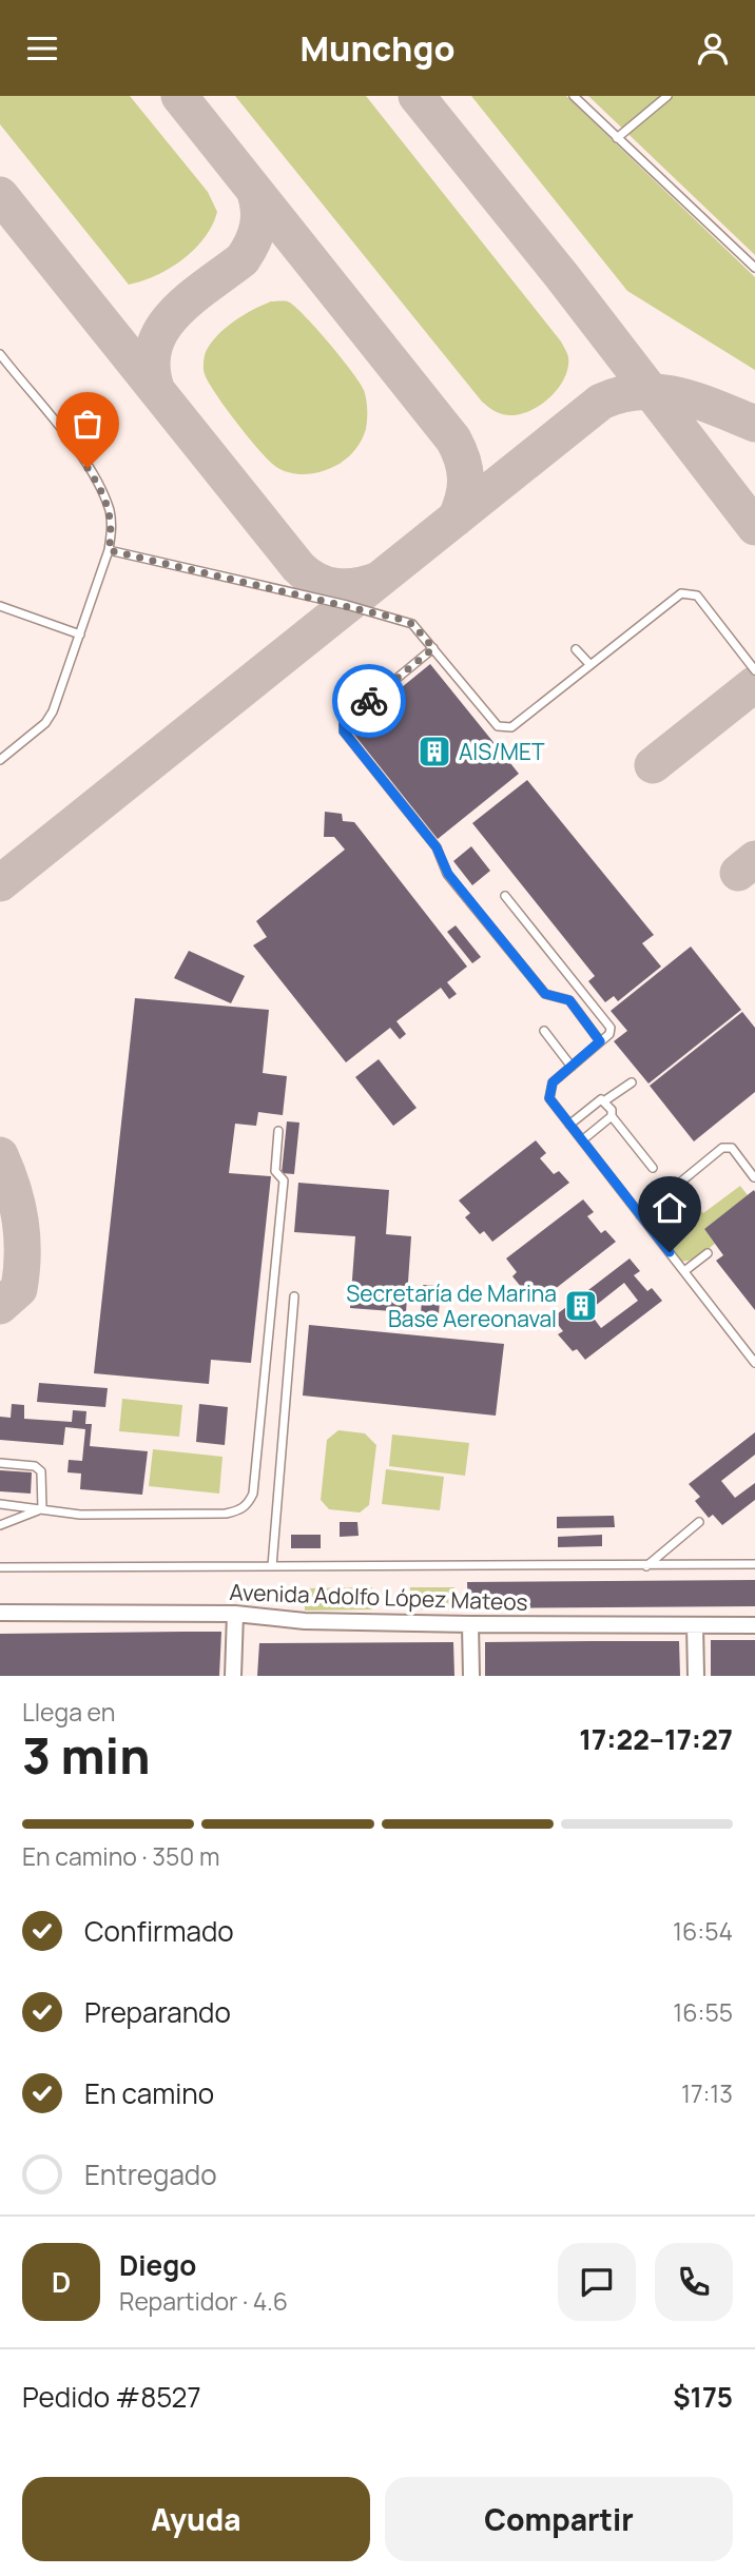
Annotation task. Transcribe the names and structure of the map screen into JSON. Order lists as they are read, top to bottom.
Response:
{
  "streets": {
    "street": ["Avenida Adolfo López Mateos"]
  },
  "places": {
    "building": ["AIS/MET", "Secretaría de Marina Base Aereonaval"]
  },
  "page": {
    "header": "Munchgo",
    "heading": ["3 min", "Llega en", "17:22–17:27"],
    "panel": [
      "Diego",
      "Repartidor · 4.6",
      "Pedido #8527",
      "$175"
    ],
    "bar": "En camino · 350 m",
    "list": [
      ["Confirmado", "16:54"],
      ["Preparando", "16:55"],
      ["En camino", "17:13"],
      "Entregado"
    ],
    "round": "D",
    "buttons": ["Ayuda", "Compartir"]
  }
}
